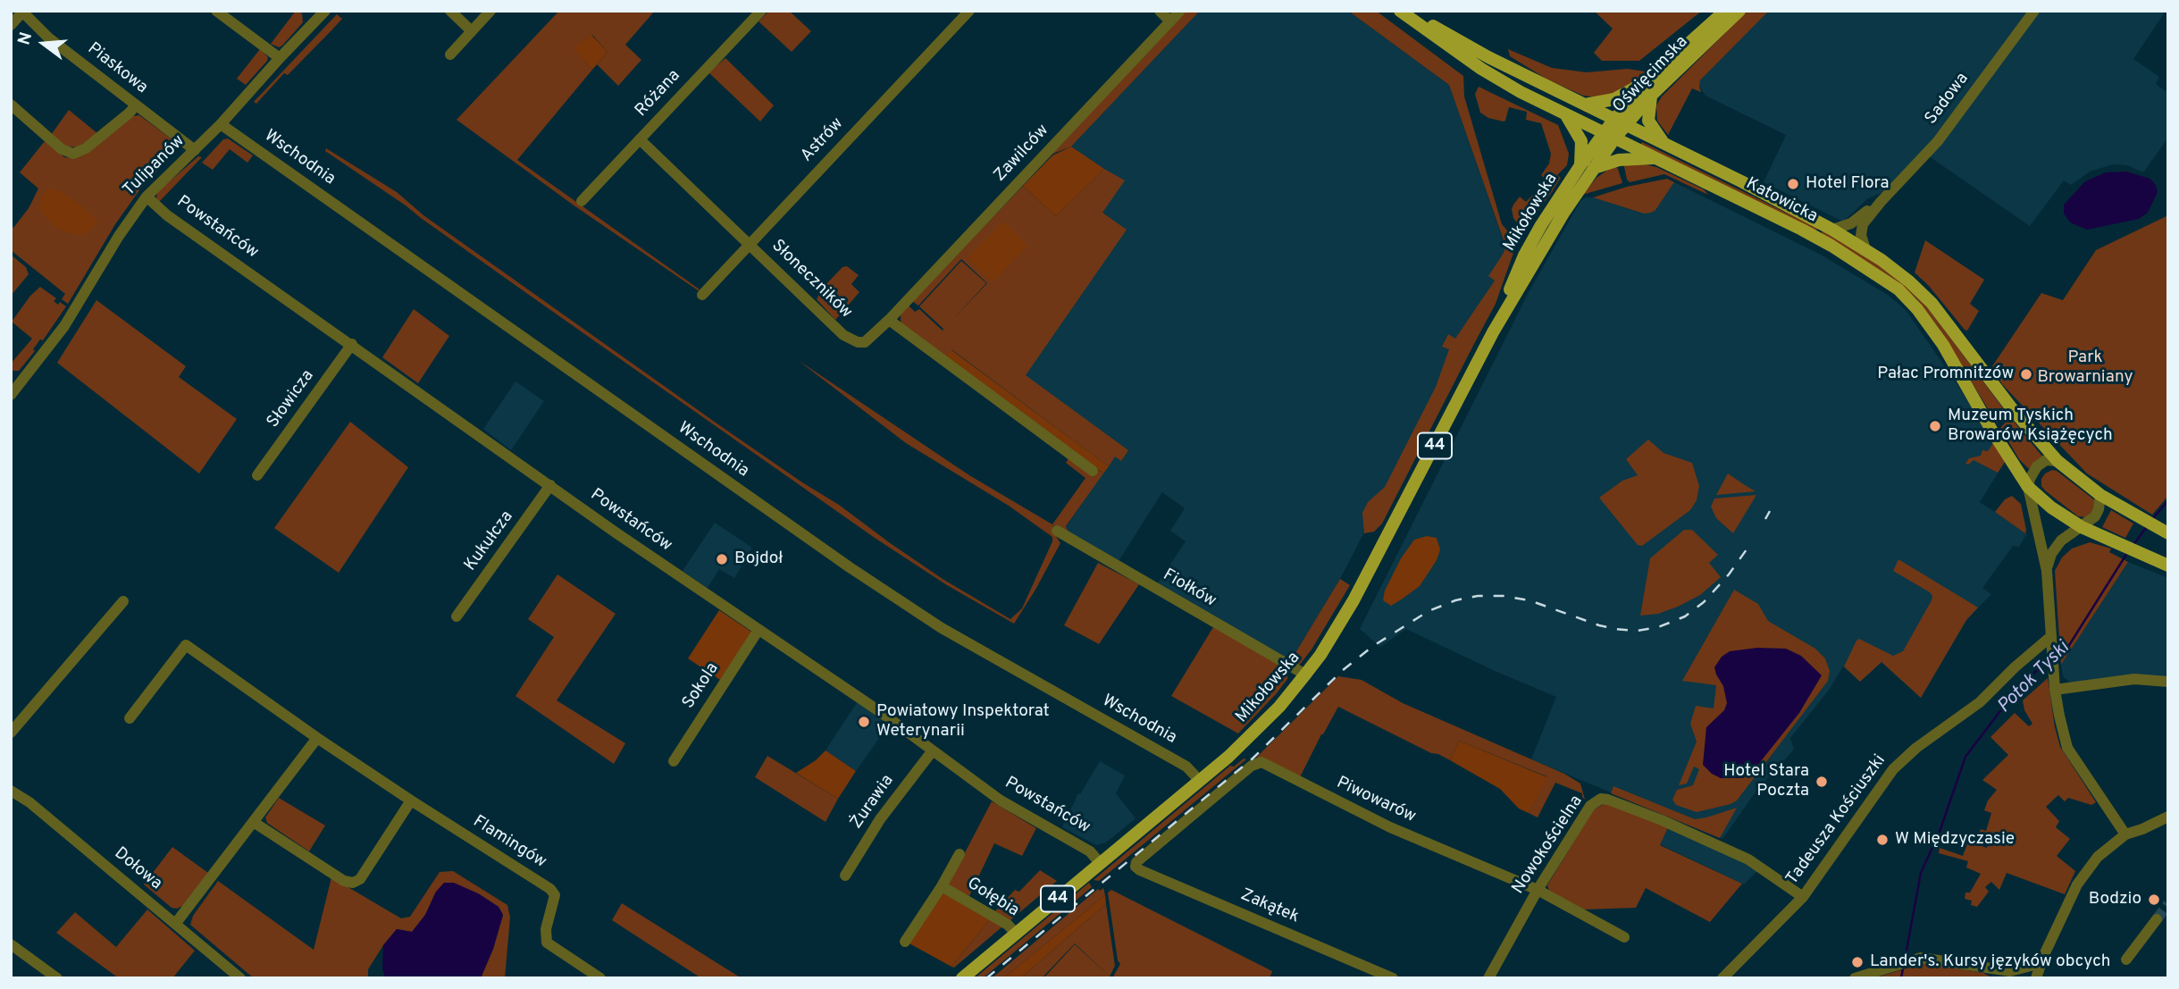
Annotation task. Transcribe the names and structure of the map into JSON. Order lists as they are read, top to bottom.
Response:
{
  "streets": {
    "main road": [
      "Oświęcimska",
      "Katowicka",
      "Mikołowska",
      "44"
    ],
    "street": [
      "Piaskowa",
      "Różana",
      "Sadowa",
      "Astrów",
      "Zawilców",
      "Wschodnia",
      "Tulipanów",
      "Powstańców",
      "Słoneczników",
      "Słowicza",
      "Kukułcza",
      "Fiołków",
      "Sokola",
      "Piwowarów",
      "Żurawia",
      "Tadeusza Kościuszki",
      "Flamingów",
      "Nowokościelna",
      "Dołowa",
      "Gołębia",
      "Zakątek"
    ]
  },
  "crossings": [
    ["Piaskowa", "Tulipanów"],
    ["Oświęcimska", "Katowicka"],
    ["Oświęcimska", "Mikołowska"],
    ["Różana", "Słoneczników"],
    ["Sadowa", "Katowicka"],
    ["Astrów", "Słoneczników"],
    ["Zawilców", "Słoneczników"],
    ["Wschodnia", "Tulipanów"],
    ["Wschodnia", "Mikołowska"],
    ["Tulipanów", "Powstańców"],
    ["Katowicka", "Mikołowska"],
    ["Mikołowska", "Powstańców"],
    ["Mikołowska", "Fiołków"],
    ["Mikołowska", "Gołębia"],
    ["Powstańców", "Słowicza"],
    ["Powstańców", "Kukułcza"],
    ["Powstańców", "Sokola"],
    ["Powstańców", "Żurawia"],
    ["Piwowarów", "Nowokościelna"],
    ["Piwowarów", "Zakątek"],
    ["Tadeusza Kościuszki", "Nowokościelna"]
  ],
  "water": ["Potok Tyski"],
  "parks": ["Park Browarniany"],
  "places": [
    "Hotel Flora",
    "Pałac Promnitzów",
    "Muzeum Tyskich Browarów Książęcych",
    "Bojdoł",
    "Powiatowy Inspektorat Weterynarii",
    "Hotel Stara Poczta",
    "W Międzyczasie",
    "Bodzio",
    "Lander's. Kursy języków obcych"
  ],
  "north": "left"
}
